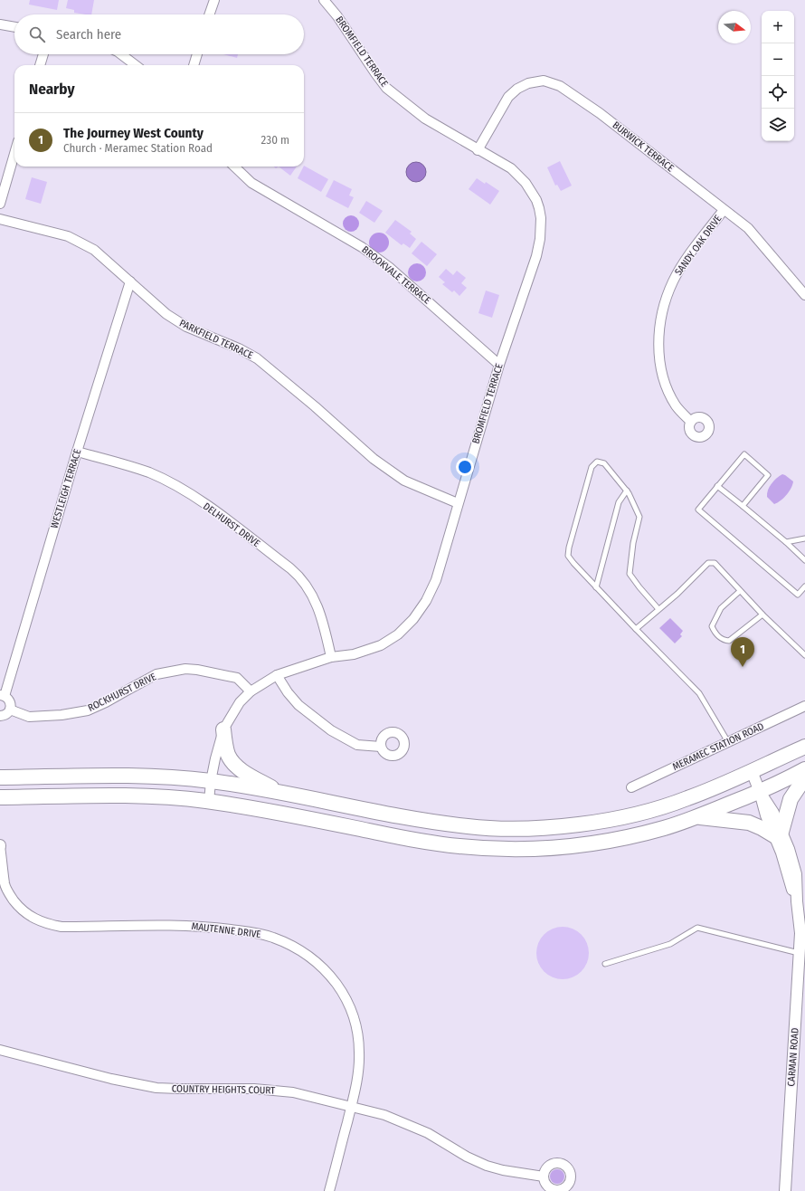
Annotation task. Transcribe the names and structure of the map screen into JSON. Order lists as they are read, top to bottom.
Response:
{
  "streets": {
    "street": [
      "BROMFIELD TERRACE",
      "BURWICK TERRACE",
      "SANDY OAK DRIVE",
      "BROOKVALE TERRACE",
      "PARKFIELD TERRACE",
      "WESTLEIGH TERRACE",
      "DELHURST DRIVE",
      "ROCKHURST DRIVE",
      "MERAMEC STATION ROAD",
      "MAUTENNE DRIVE",
      "CARMAN ROAD",
      "COUNTRY HEIGHTS COURT"
    ]
  },
  "crossings": [
    ["BROMFIELD TERRACE", "BURWICK TERRACE"],
    ["BROMFIELD TERRACE", "BROOKVALE TERRACE"],
    ["BROMFIELD TERRACE", "PARKFIELD TERRACE"],
    ["BROMFIELD TERRACE", "DELHURST DRIVE"],
    ["BROMFIELD TERRACE", "ROCKHURST DRIVE"],
    ["BURWICK TERRACE", "SANDY OAK DRIVE"],
    ["PARKFIELD TERRACE", "WESTLEIGH TERRACE"],
    ["WESTLEIGH TERRACE", "DELHURST DRIVE"],
    ["MAUTENNE DRIVE", "COUNTRY HEIGHTS COURT"]
  ],
  "north": "right",
  "page": {
    "map_buttons": ["+", "−"],
    "search": "Search here",
    "heading": "Nearby",
    "list": [
      {
        "mark": "1",
        "name": "The Journey West County",
        "note": "Church · Meramec Station Road",
        "value": "230 m"
      }
    ],
    "pins": "1"
  }
}
